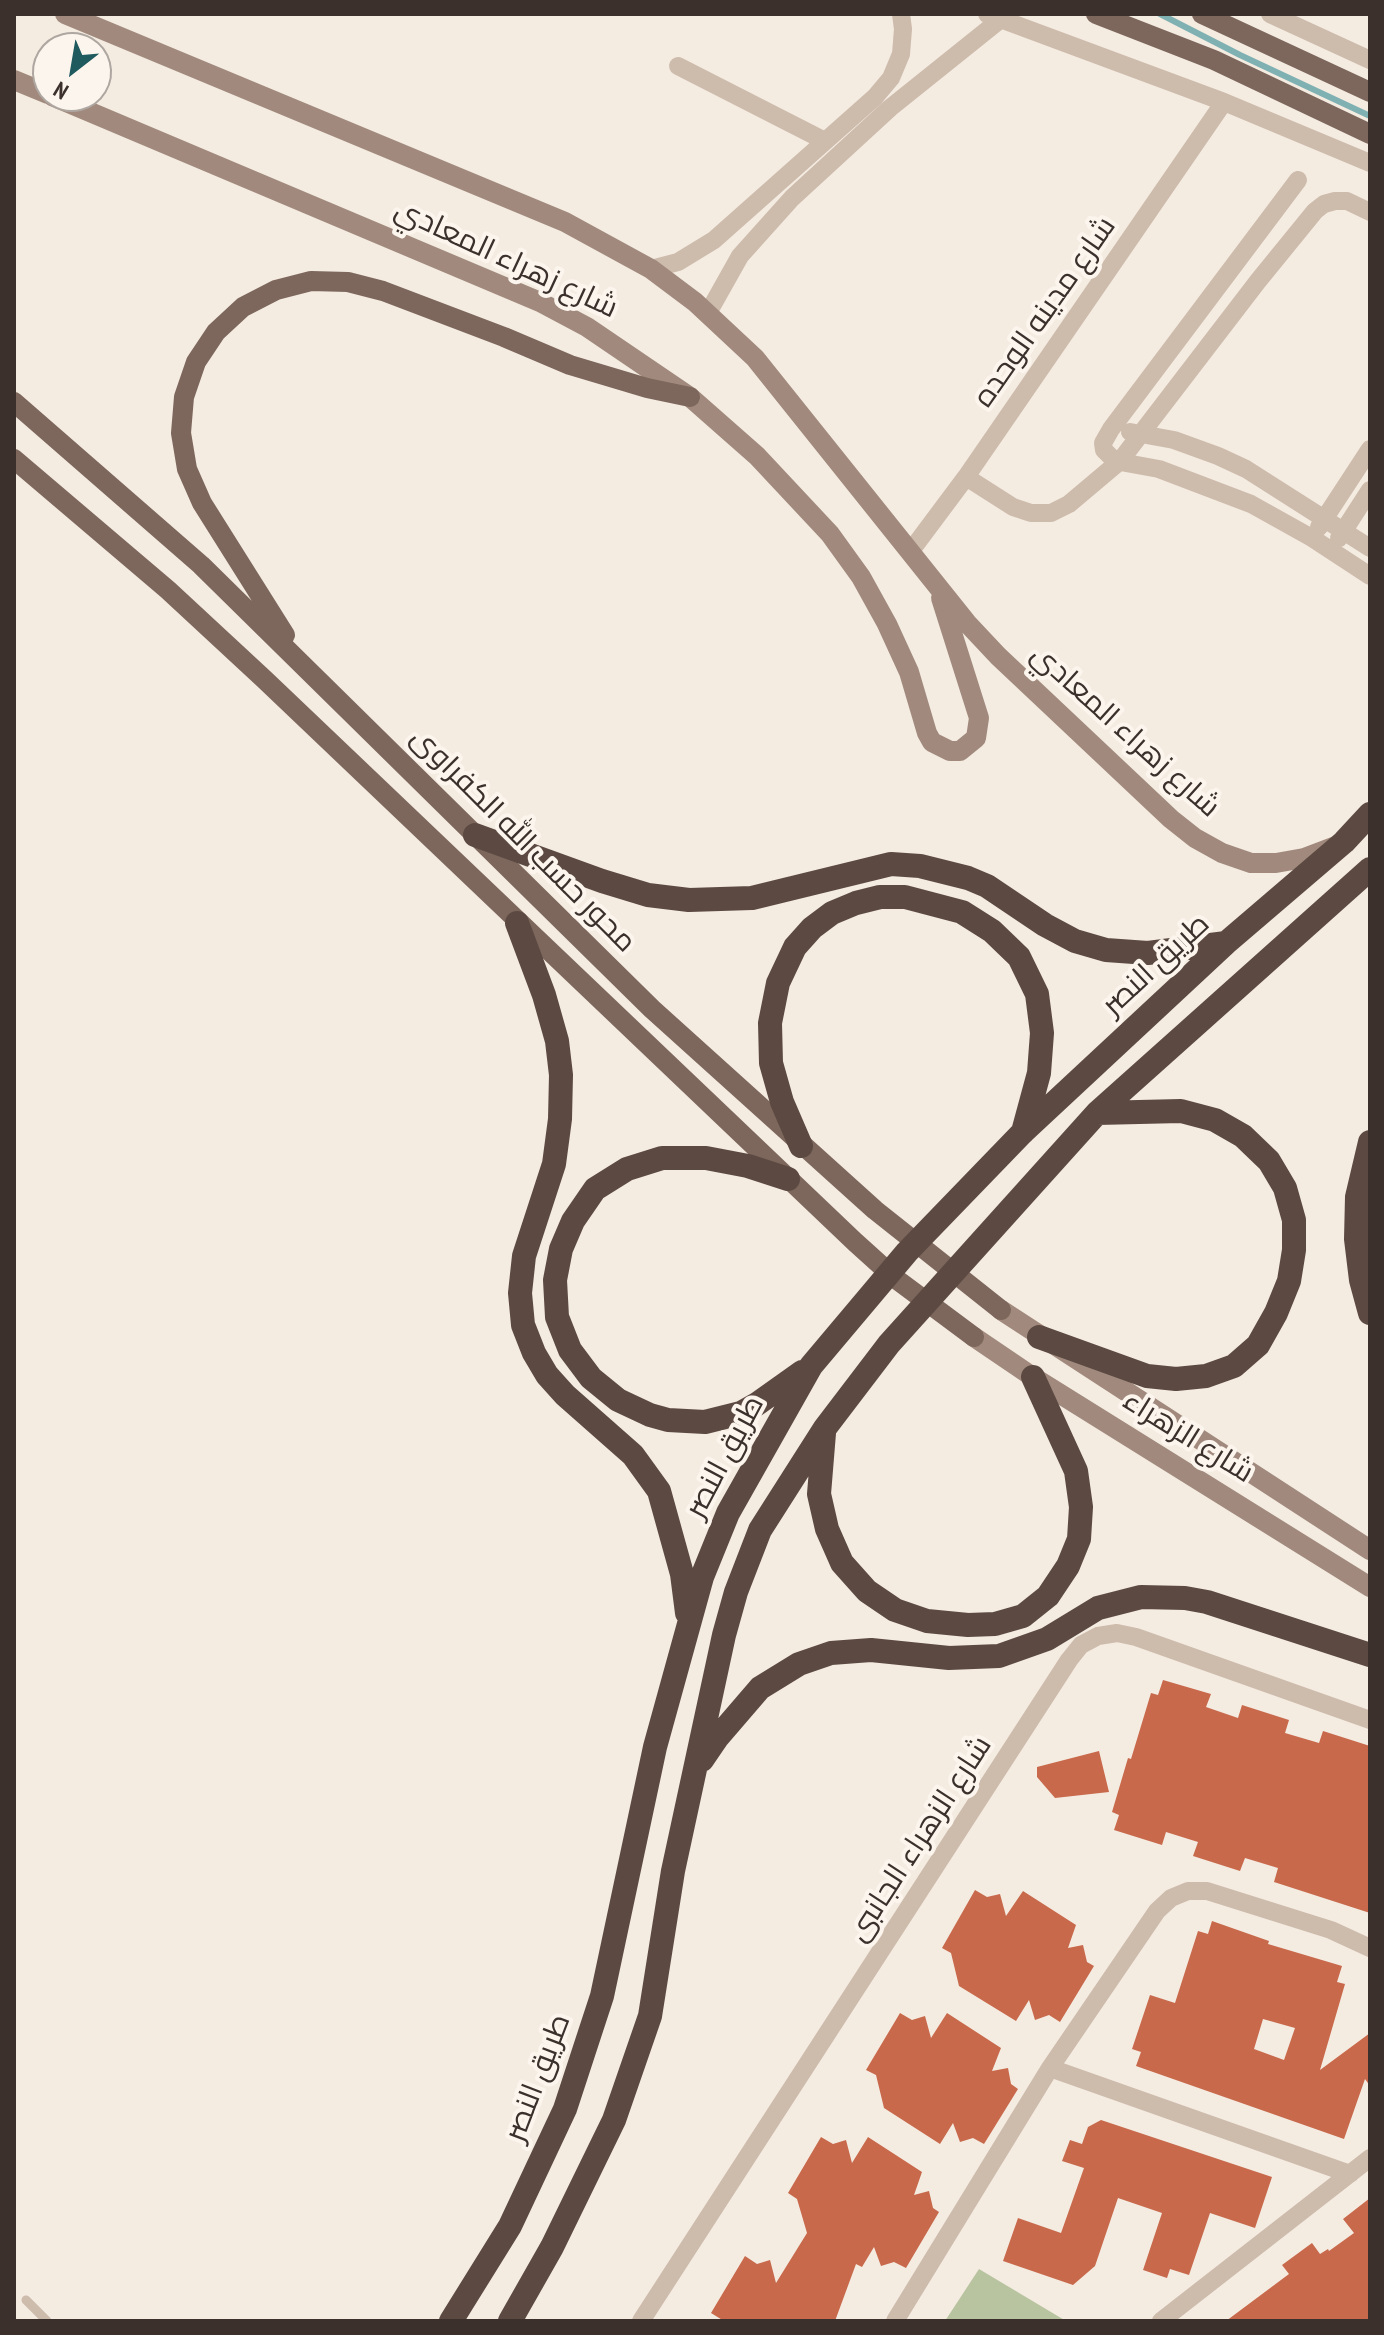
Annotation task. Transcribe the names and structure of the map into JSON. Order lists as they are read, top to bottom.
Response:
{
  "streets": {
    "highway": ["طريق النصر"],
    "main road": ["شارع زهراء المعادي", "محور حسب الله الكفراوى", "شارع الزهراء"],
    "street": ["شارع مدينه الوحده", "شارع الزهراء الجانبى"]
  },
  "crossings": [
    ["شارع زهراء المعادي", "شارع مدينه الوحده"],
    ["شارع زهراء المعادي", "طريق النصر"],
    ["محور حسب الله الكفراوى", "شارع الزهراء"]
  ],
  "north": "bottom left"
}
